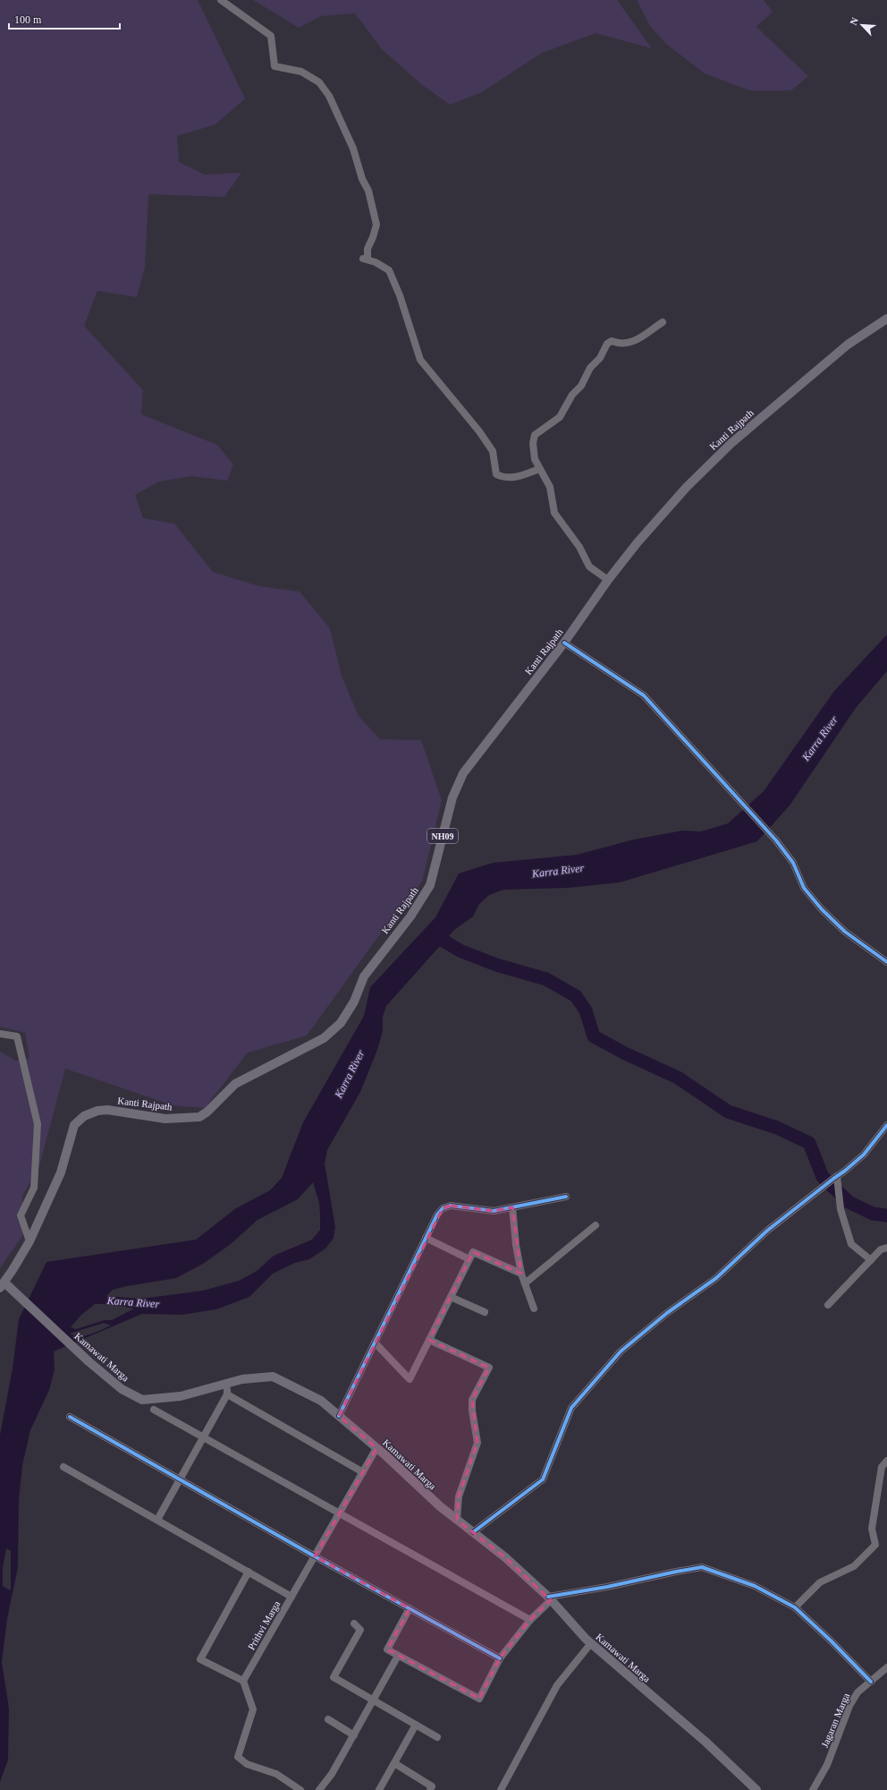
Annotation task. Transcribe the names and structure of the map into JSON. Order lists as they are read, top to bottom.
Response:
{
  "streets": {
    "main road": ["Kanti Rajpath", "NH09", "Kamawati Marga"],
    "street": ["Prithvi Marga", "Jagaran Marga"]
  },
  "crossings": [
    ["Kanti Rajpath", "Kamawati Marga"],
    ["Kamawati Marga", "Prithvi Marga"]
  ],
  "water": ["Karra River"],
  "scale_bar": "100 m",
  "north": "top left"
}
